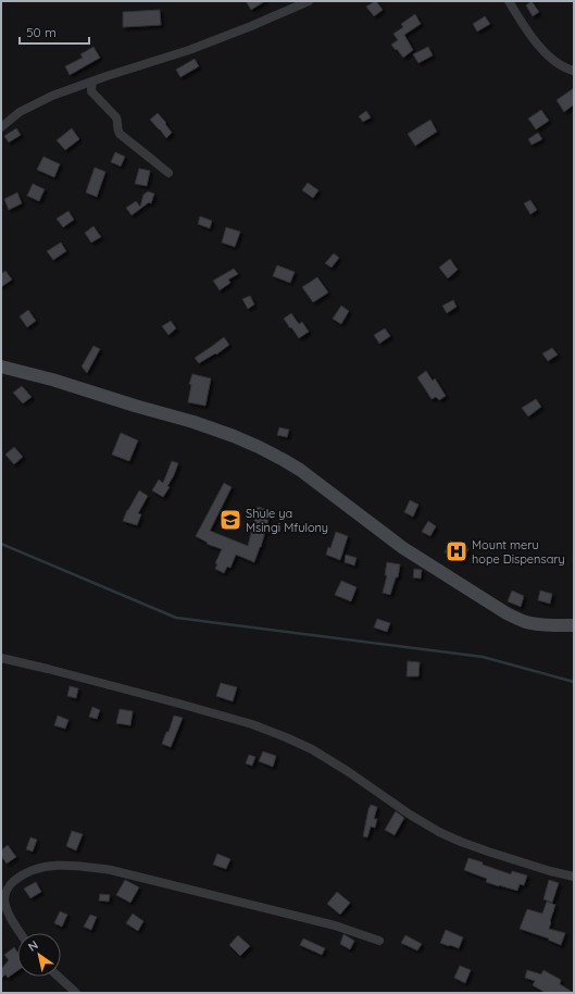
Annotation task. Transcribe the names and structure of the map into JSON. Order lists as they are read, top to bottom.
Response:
{
  "places": {
    "school or university": ["Shule ya Msingi Mfulony"],
    "hospital": ["Mount meru hope Dispensary"]
  },
  "scale_bar": "50 m",
  "north": "top left"
}
